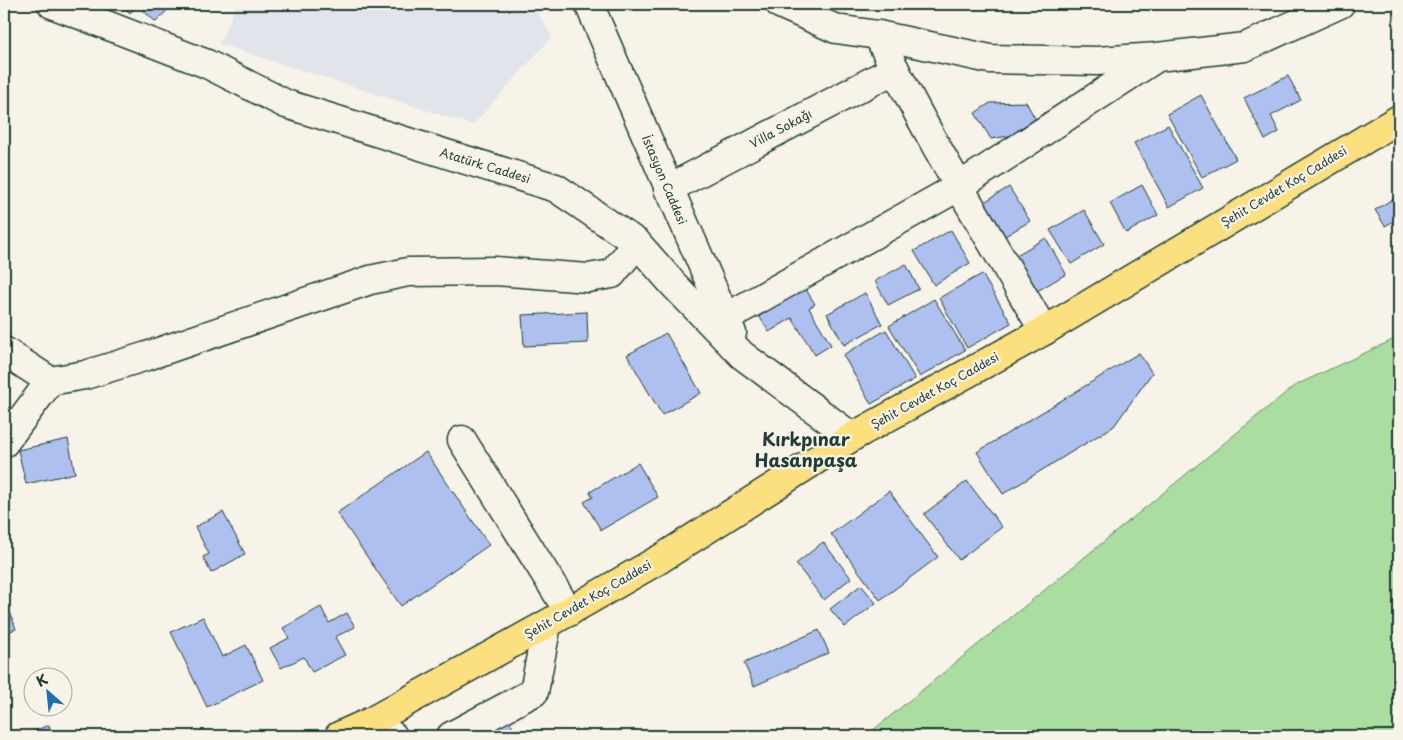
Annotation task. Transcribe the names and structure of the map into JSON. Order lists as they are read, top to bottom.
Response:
{
  "streets": {
    "main road": ["Şehit Cevdet Koç Caddesi"],
    "street": ["Villa Sokağı", "Atatürk Caddesi", "İstasyon Caddesi"]
  },
  "crossings": [
    ["Villa Sokağı", "İstasyon Caddesi"],
    ["Atatürk Caddesi", "İstasyon Caddesi"],
    ["Atatürk Caddesi", "Şehit Cevdet Koç Caddesi"]
  ],
  "districts": ["Kırkpınar Hasanpaşa"],
  "north": "top left"
}
